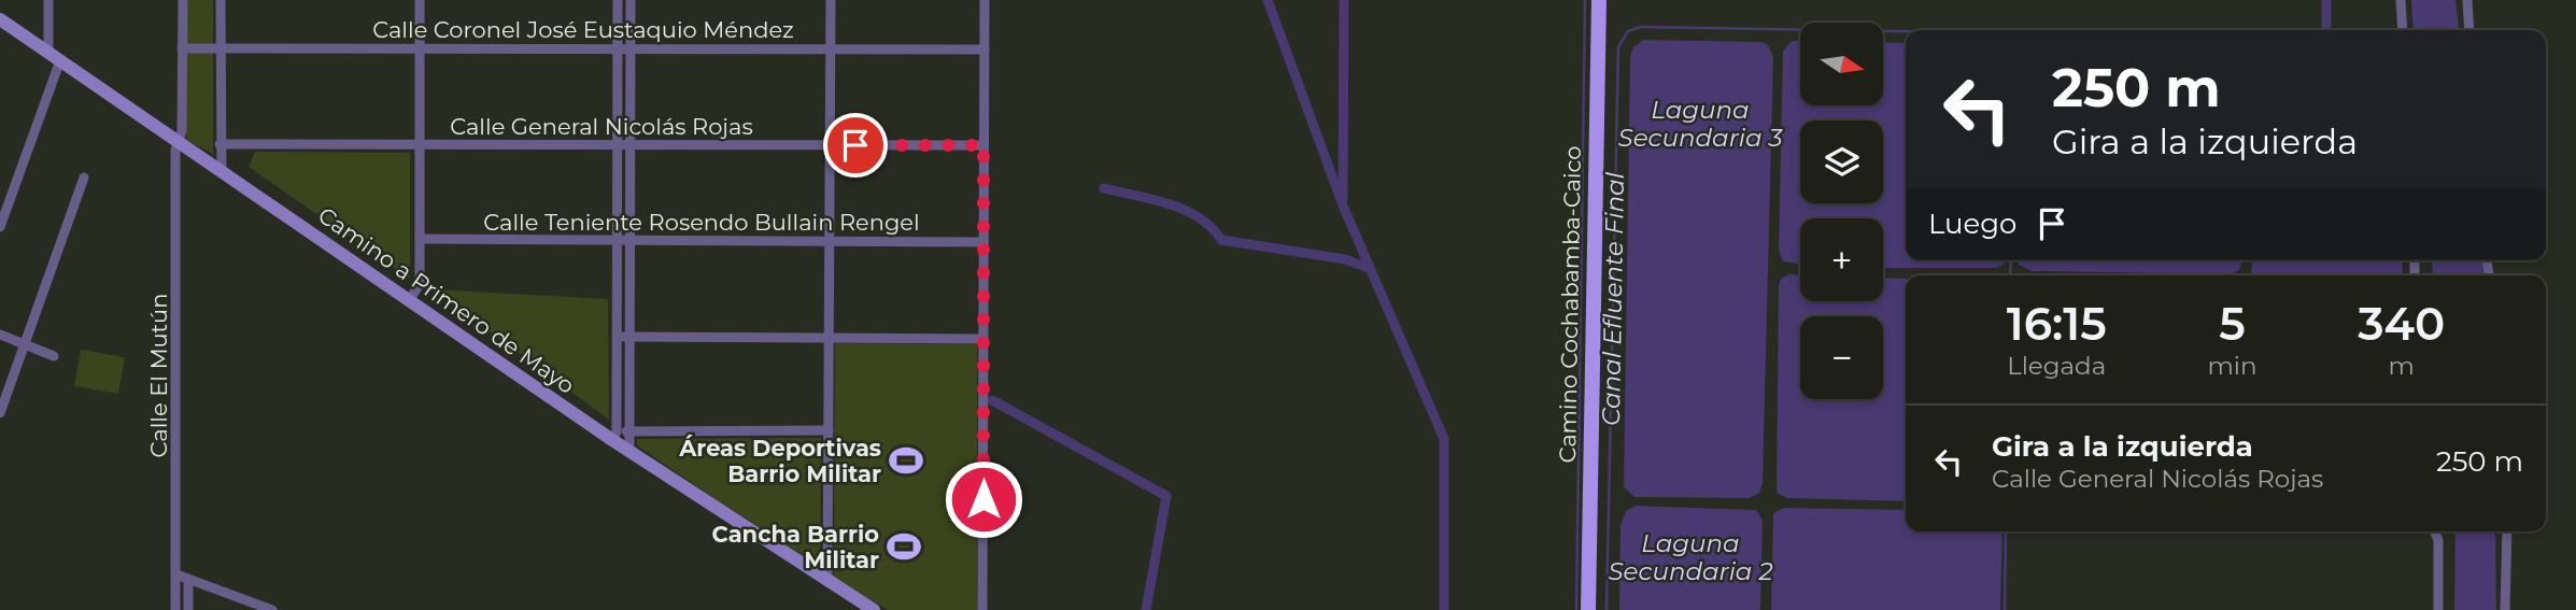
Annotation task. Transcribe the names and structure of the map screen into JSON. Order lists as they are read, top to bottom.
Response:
{
  "streets": {
    "main road": ["Camino a Primero de Mayo", "Camino Cochabamba-Caico"],
    "street": [
      "Calle Coronel José Eustaquio Méndez",
      "Calle General Nicolás Rojas",
      "Calle Teniente Rosendo Bullain Rengel",
      "Calle El Mutún"
    ]
  },
  "crossings": [
    ["Calle Coronel José Eustaquio Méndez", "Calle El Mutún"],
    ["Camino a Primero de Mayo", "Calle El Mutún"]
  ],
  "water": ["Laguna Secundaria 3", "Canal Efluente Final", "Laguna Secundaria 2"],
  "places": {
    "sports": ["Áreas Deportivas Barrio Militar", "Cancha Barrio Militar"]
  },
  "north": "right",
  "page": {
    "map_buttons": ["+", "−"],
    "turn": ["250 m", "Gira a la izquierda"],
    "then": "Luego",
    "eta": [
      "16:15",
      "Llegada",
      "5",
      "min",
      "340",
      "m"
    ],
    "list": [
      {
        "name": "Gira a la izquierda",
        "note": "Calle General Nicolás Rojas",
        "value": "250 m"
      }
    ]
  }
}
